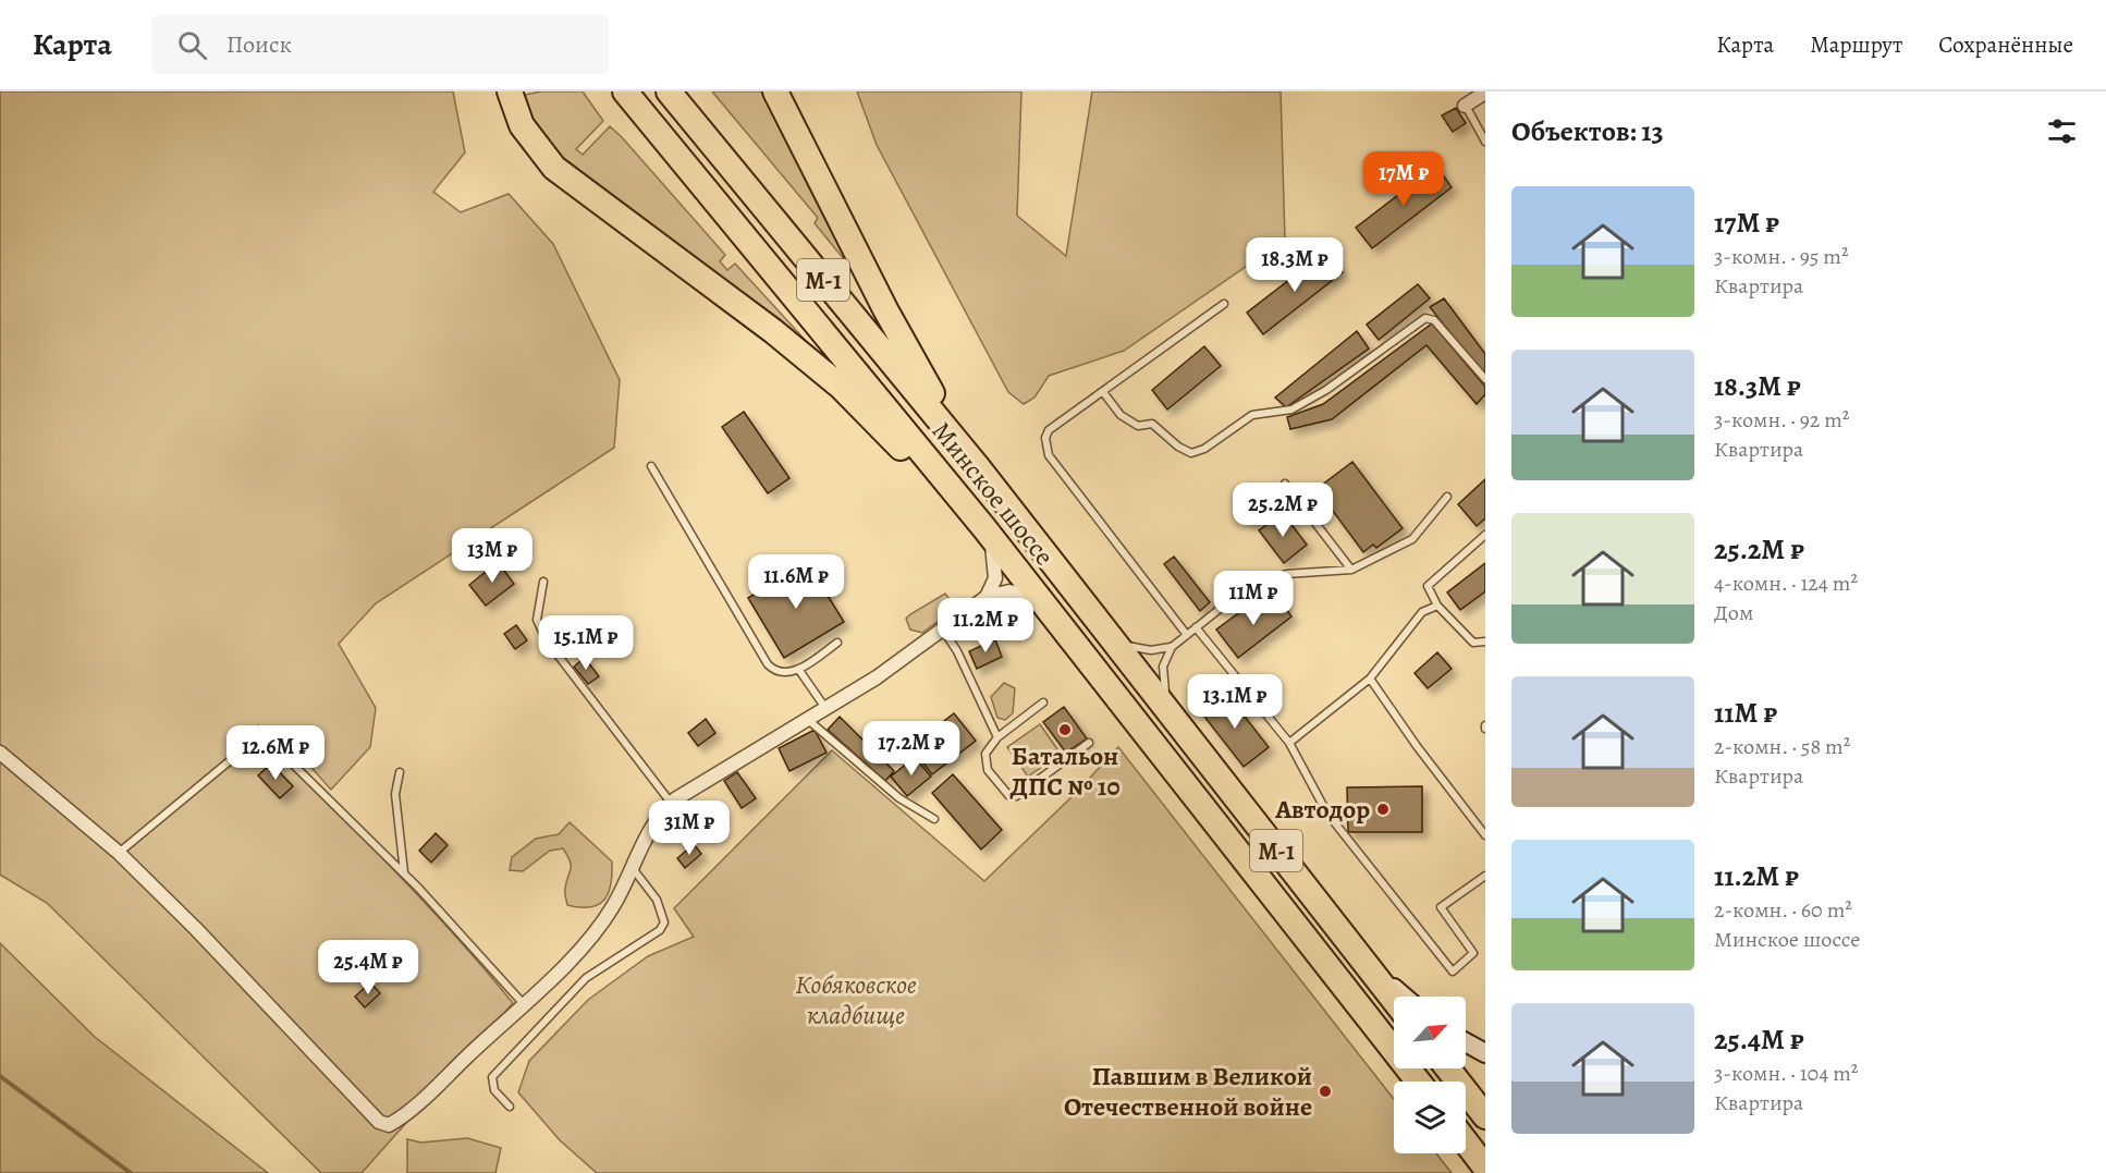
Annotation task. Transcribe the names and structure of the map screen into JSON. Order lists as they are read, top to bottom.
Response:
{
  "streets": {
    "highway": ["М-1", "Минское шоссе"]
  },
  "parks": ["Кобяковское кладбище"],
  "places": ["Батальон ДПС № 10", "Автодор", "Павшим в Великой Отечественной войне"],
  "north": "top right",
  "page": {
    "header": "Карта",
    "search": "Поиск",
    "nav": ["Карта", "Маршрут", "Сохранённые"],
    "heading": "Объектов: 13",
    "price": [
      "17M ₽",
      "18.3M ₽",
      "25.2M ₽",
      "13M ₽",
      "11.6M ₽",
      "11M ₽",
      "11.2M ₽",
      "15.1M ₽",
      "13.1M ₽",
      "17.2M ₽",
      "12.6M ₽",
      "31M ₽",
      "25.4M ₽"
    ],
    "list": [
      {
        "name": "17M ₽",
        "note": "3-комн. · 95 m² · Квартира"
      },
      {
        "name": "18.3M ₽",
        "note": "3-комн. · 92 m² · Квартира"
      },
      {
        "name": "25.2M ₽",
        "note": "4-комн. · 124 m² · Дом"
      },
      {
        "name": "11M ₽",
        "note": "2-комн. · 58 m² · Квартира"
      },
      {
        "name": "11.2M ₽",
        "note": "2-комн. · 60 m² · Минское шоссе"
      },
      {
        "name": "25.4M ₽",
        "note": "3-комн. · 104 m² · Квартира"
      }
    ]
  }
}
